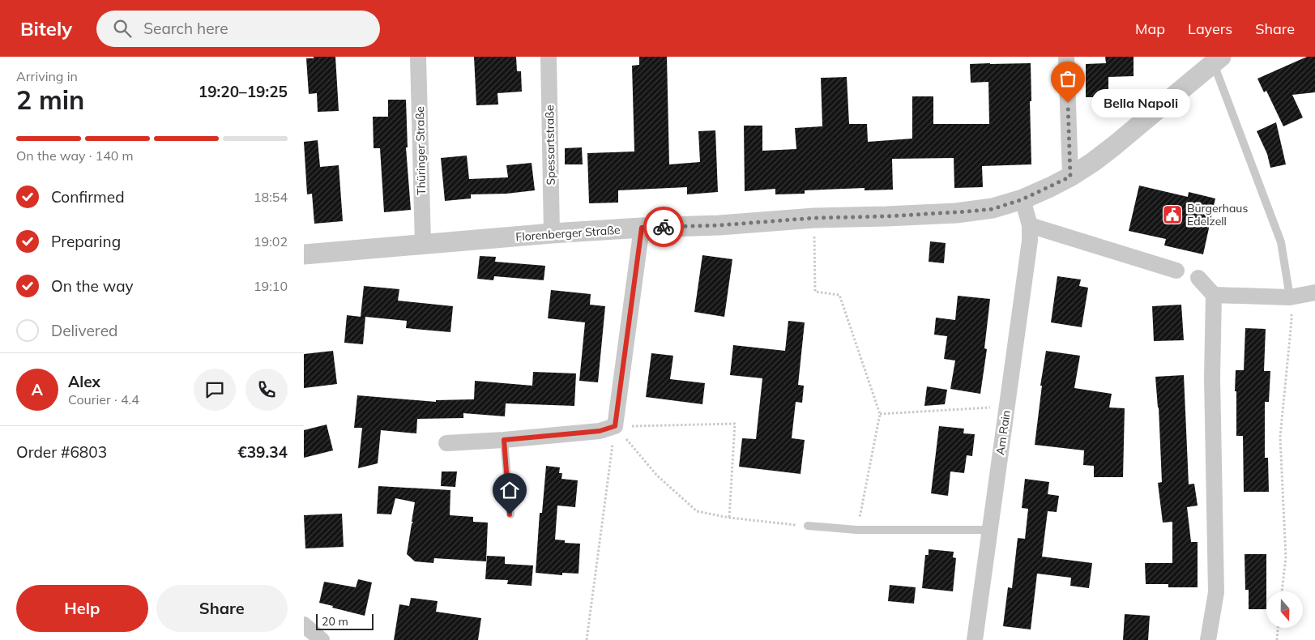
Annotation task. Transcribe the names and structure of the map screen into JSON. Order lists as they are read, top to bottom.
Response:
{
  "streets": {
    "street": [
      "Spessartstraße",
      "Thüringer Straße",
      "Florenberger Straße",
      "Am Rain"
    ]
  },
  "crossings": [
    ["Spessartstraße", "Florenberger Straße"],
    ["Thüringer Straße", "Florenberger Straße"],
    ["Florenberger Straße", "Am Rain"]
  ],
  "places": {
    "other": ["Bella Napoli"],
    "public building": ["Bürgerhaus Edelzell"]
  },
  "scale_bar": "20 m",
  "north": "bottom",
  "page": {
    "header": "Bitely",
    "search": "Search here",
    "nav": ["Map", "Layers", "Share"],
    "heading": ["2 min", "Arriving in", "19:20–19:25"],
    "panel": [
      "Alex",
      "Courier · 4.4",
      "Order #6803",
      "€39.34"
    ],
    "bubble": "Bella Napoli",
    "bar": "On the way · 140 m",
    "list": [
      ["Confirmed", "18:54"],
      ["Preparing", "19:02"],
      ["On the way", "19:10"],
      "Delivered"
    ],
    "round": "A",
    "buttons": ["Help", "Share"],
    "scale": "20 m"
  }
}
